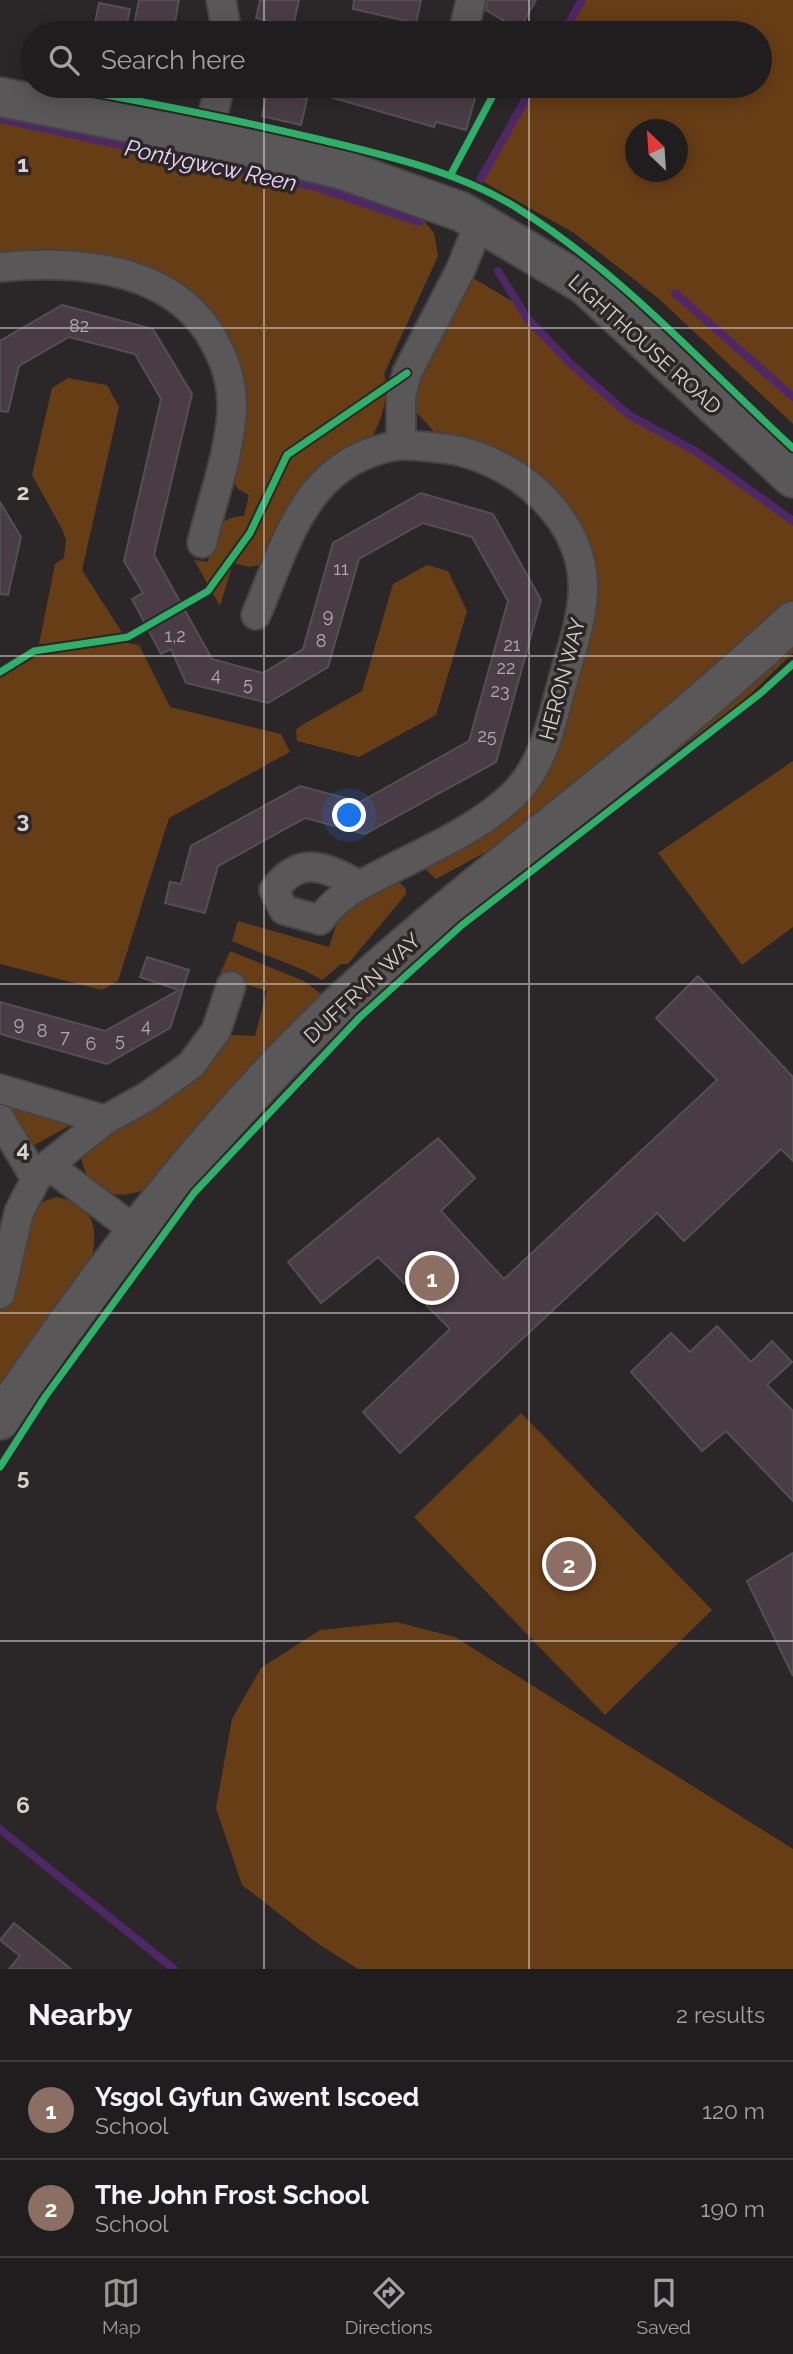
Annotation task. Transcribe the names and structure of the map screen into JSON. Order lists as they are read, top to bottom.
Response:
{
  "streets": {
    "street": ["LIGHTHOUSE ROAD", "HERON WAY", "DUFFRYN WAY"]
  },
  "water": ["Pontygwcw Reen"],
  "house_numbers": [
    "82",
    "11",
    "9",
    "1,2",
    "8",
    "21",
    "22",
    "4",
    "5",
    "23",
    "25",
    "9",
    "4",
    "8",
    "7",
    "5",
    "6"
  ],
  "north": "top left",
  "page": {
    "search": "Search here",
    "pins": ["1", "2"],
    "heading": ["Nearby", "2 results"],
    "list": [
      {
        "mark": "1",
        "name": "Ysgol Gyfun Gwent Iscoed",
        "note": "School",
        "value": "120 m"
      },
      {
        "mark": "2",
        "name": "The John Frost School",
        "note": "School",
        "value": "190 m"
      }
    ],
    "nav": ["Map", "Directions", "Saved"]
  },
  "grid": {
    "rows": [
      "1",
      "2",
      "3",
      "4",
      "5",
      "6"
    ]
  }
}
